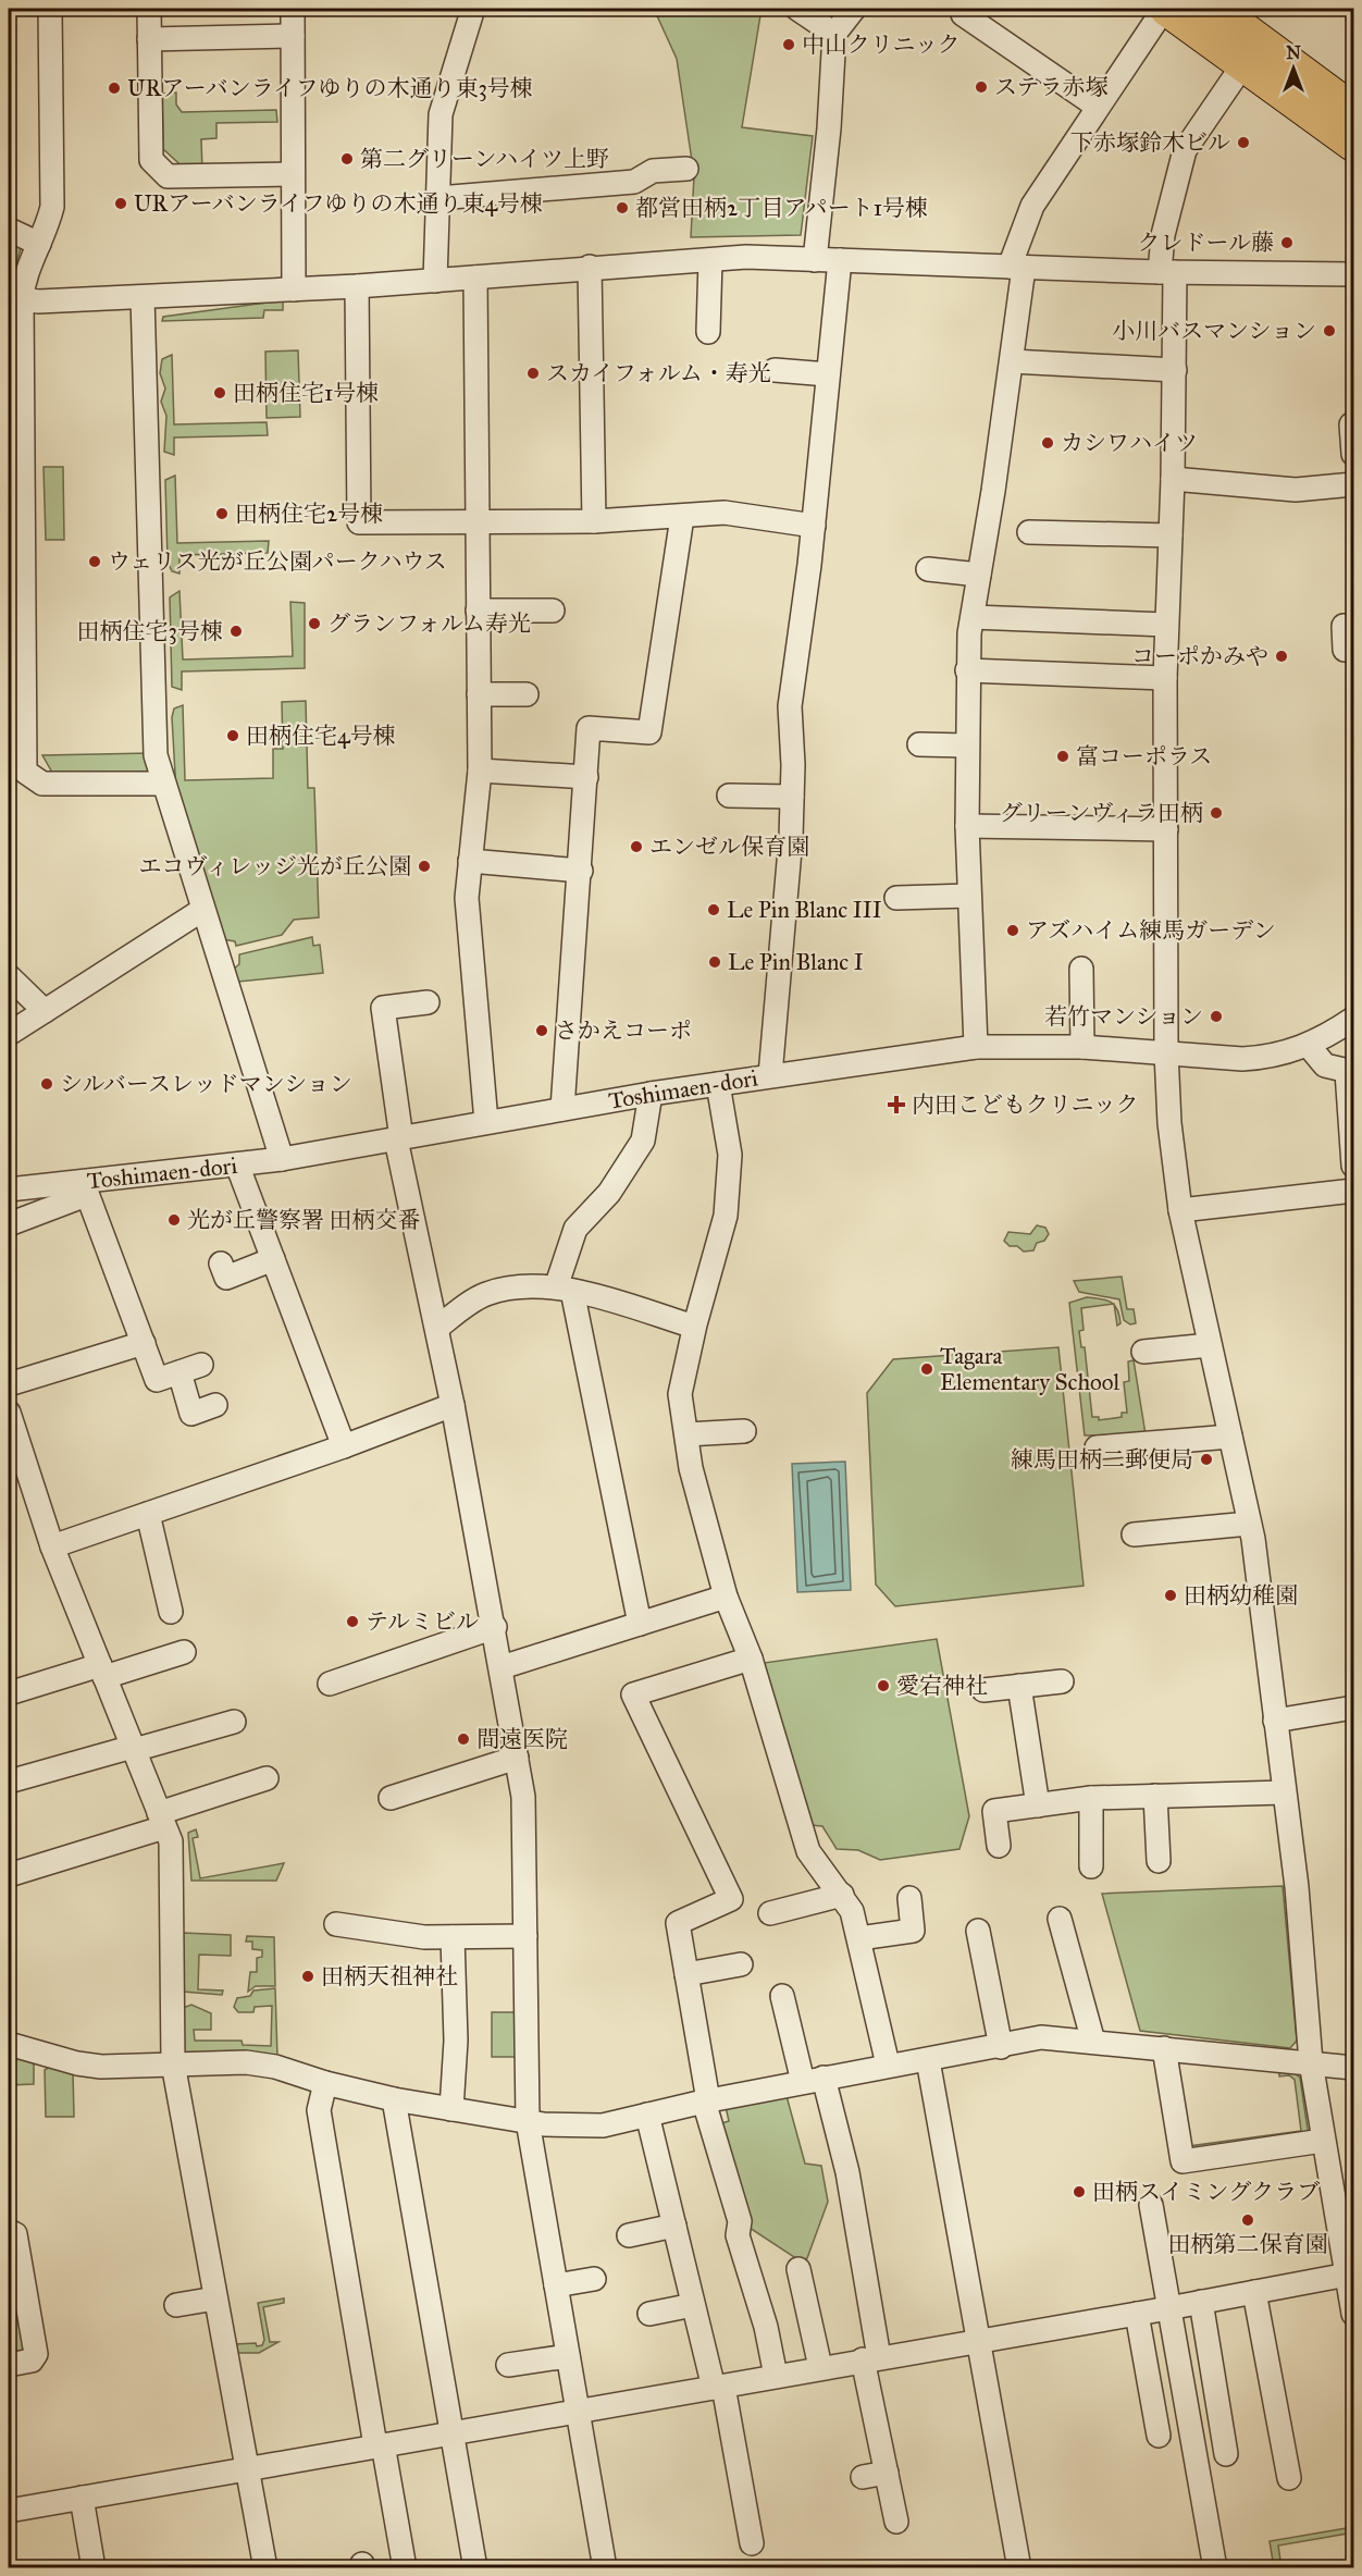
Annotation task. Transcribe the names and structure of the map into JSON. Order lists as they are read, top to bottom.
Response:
{
  "streets": {
    "street": ["Toshimaen-dori"]
  },
  "places": {
    "other": [
      "中山クリニック",
      "ステラ赤塚",
      "URアーバンライフゆりの木通り東3号棟",
      "下赤塚鈴木ビル",
      "第二グリーンハイツ上野",
      "URアーバンライフゆりの木通り東4号棟",
      "都営田柄2丁目アパート1号棟",
      "クレドール藤",
      "小川バスマンション",
      "スカイフォルム・寿光",
      "田柄住宅1号棟",
      "カシワハイツ",
      "田柄住宅2号棟",
      "ウェリス光が丘公園パークハウス",
      "グランフォルム寿光",
      "田柄住宅3号棟",
      "コーポかみや",
      "田柄住宅4号棟",
      "富コーポラス",
      "グリーンヴィラ田柄",
      "エンゼル保育園",
      "エコヴィレッジ光が丘公園",
      "Le Pin Blanc III",
      "アズハイム練馬ガーデン",
      "Le Pin Blanc I",
      "若竹マンション",
      "さかえコーポ",
      "シルバースレッドマンション",
      "光が丘警察署 田柄交番",
      "Tagara Elementary School",
      "練馬田柄二郵便局",
      "田柄幼稚園",
      "テルミビル",
      "愛宕神社",
      "間遠医院",
      "田柄天祖神社",
      "田柄スイミングクラブ",
      "田柄第二保育園"
    ],
    "health": ["内田こどもクリニック"]
  },
  "north": "top"
}
